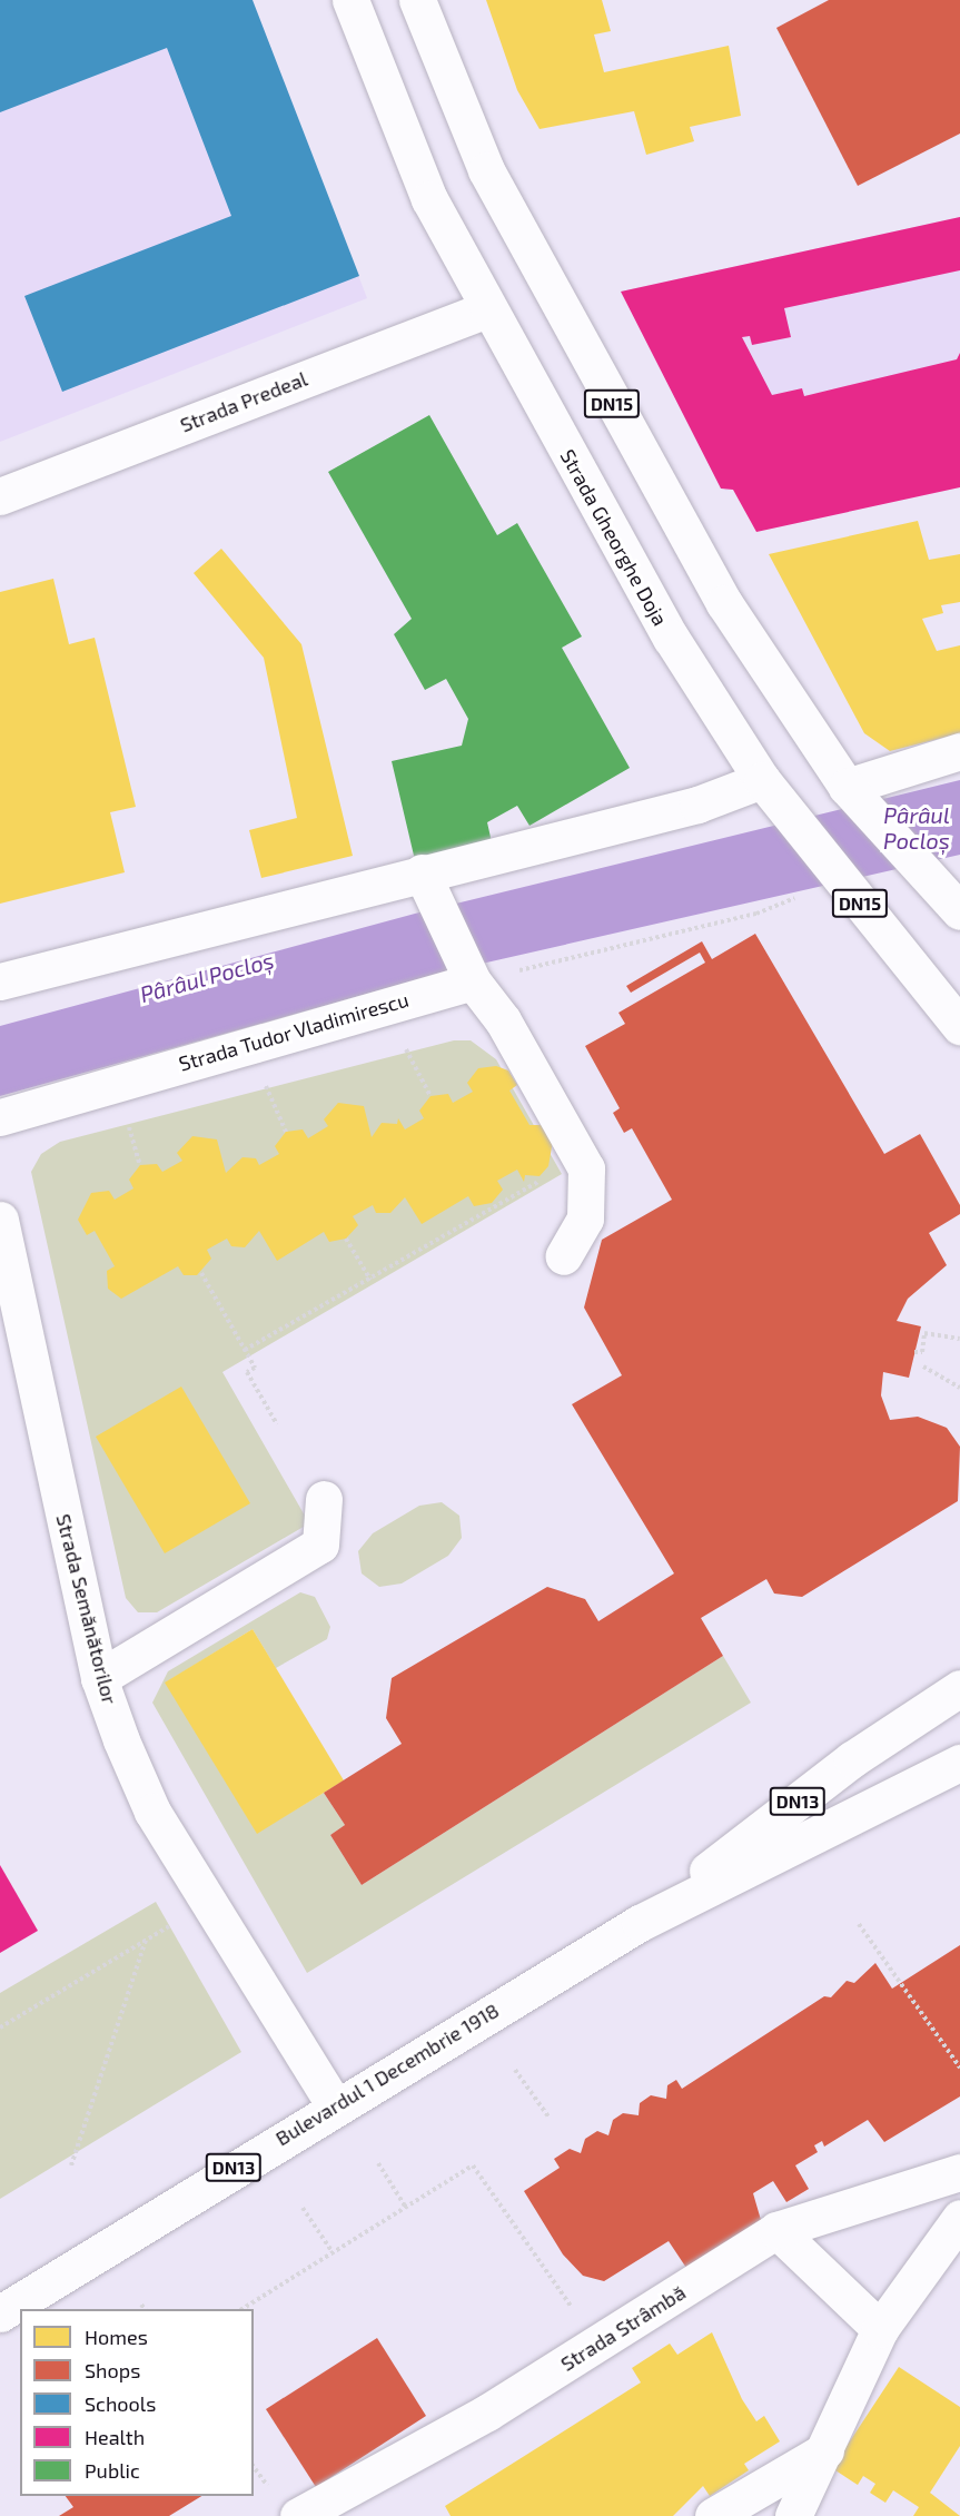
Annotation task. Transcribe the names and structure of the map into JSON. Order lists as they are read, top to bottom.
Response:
{
  "streets": {
    "street": [
      "Strada Predeal",
      "DN15",
      "Strada Gheorghe Doja",
      "Strada Tudor Vladimirescu",
      "Strada Semănătorilor",
      "DN13",
      "Bulevardul 1 Decembrie 1918",
      "Strada Strâmbă"
    ]
  },
  "crossings": [
    ["Strada Predeal", "Strada Gheorghe Doja"],
    ["Strada Semănătorilor", "Bulevardul 1 Decembrie 1918"]
  ],
  "water": ["Pârâul Pocloș"],
  "legend": [
    "Homes",
    "Shops",
    "Schools",
    "Health",
    "Public"
  ]
}
